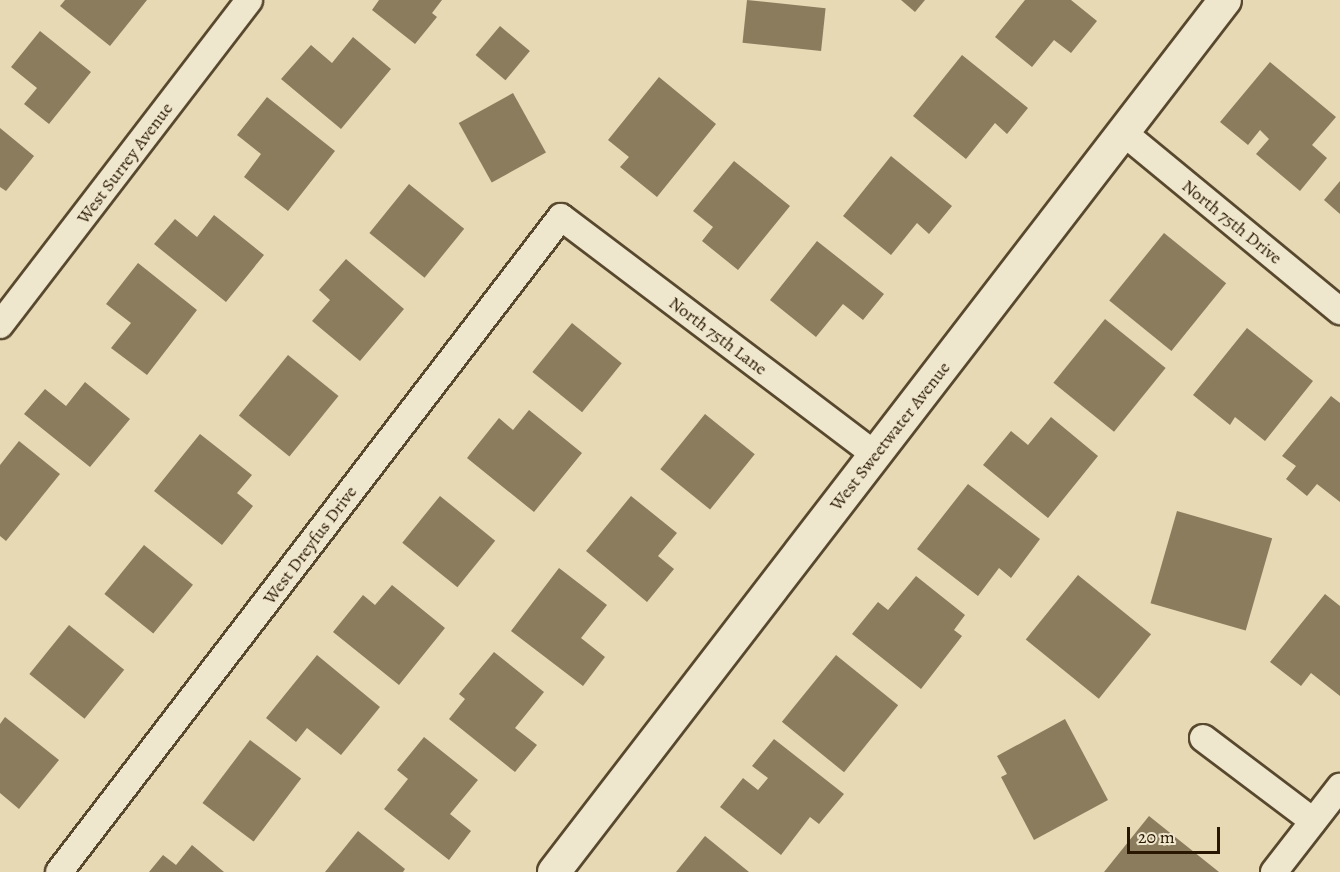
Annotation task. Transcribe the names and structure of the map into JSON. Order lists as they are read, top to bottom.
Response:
{
  "streets": {
    "street": [
      "West Surrey Avenue",
      "North 75th Drive",
      "North 75th Lane",
      "West Sweetwater Avenue",
      "West Dreyfus Drive"
    ]
  },
  "crossings": [
    ["North 75th Drive", "West Sweetwater Avenue"],
    ["North 75th Lane", "West Sweetwater Avenue"],
    ["North 75th Lane", "West Dreyfus Drive"]
  ],
  "scale_bar": "20 m"
}
